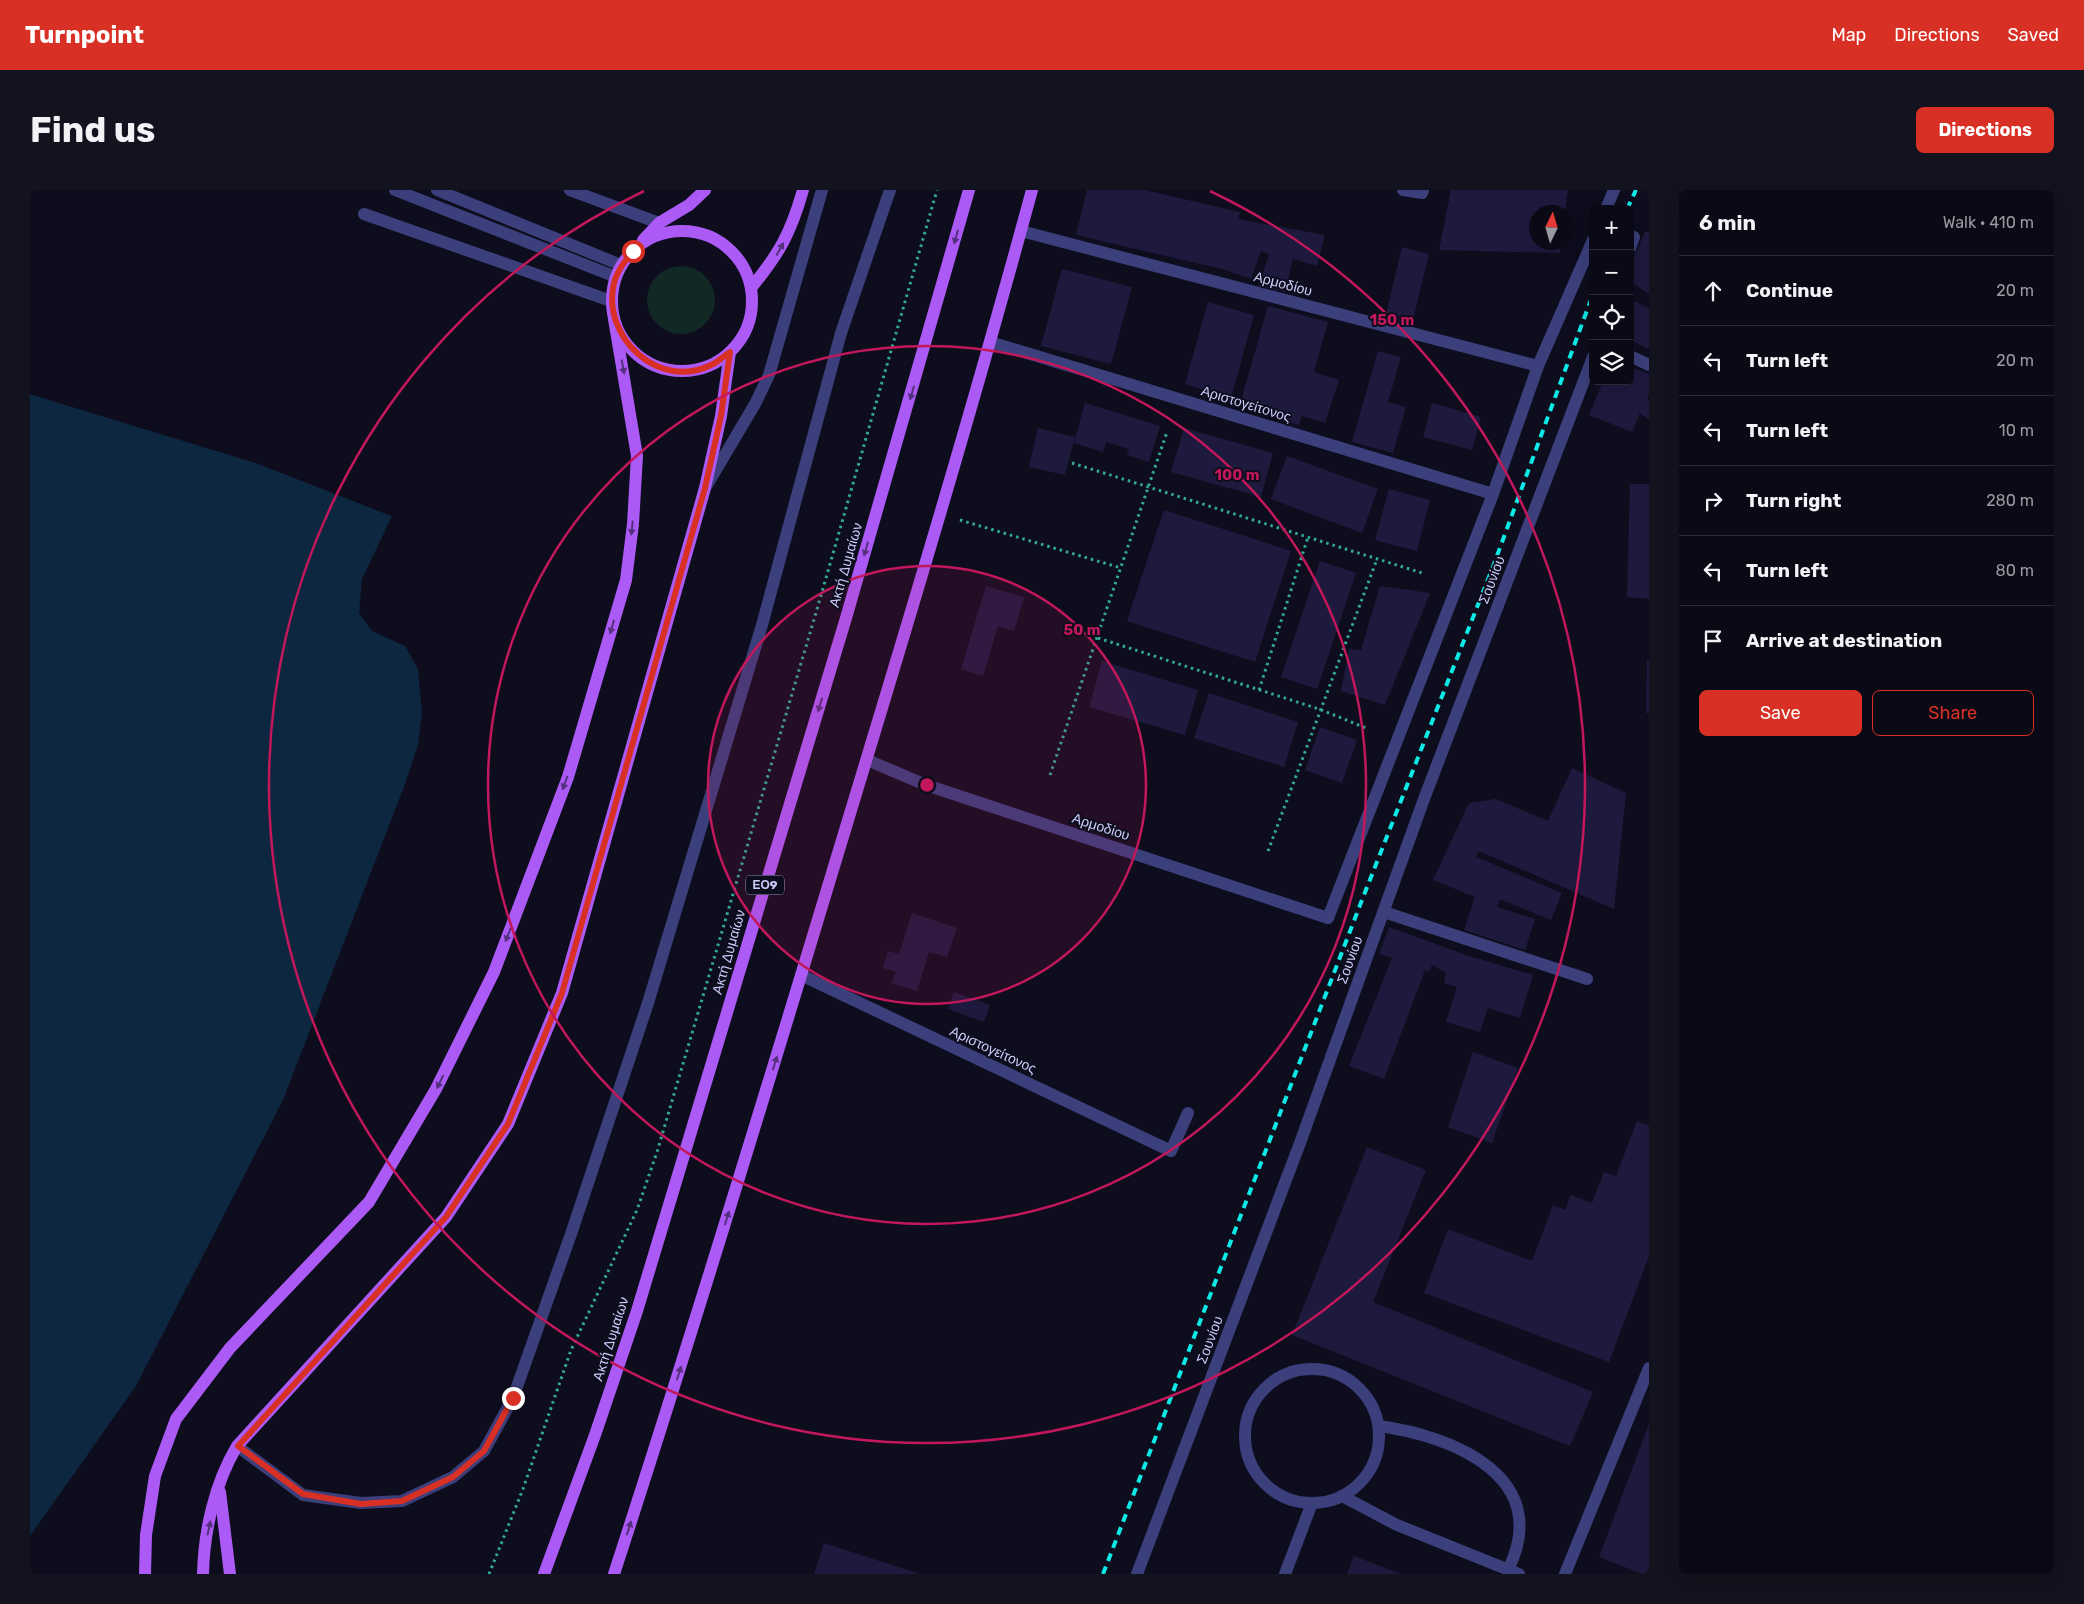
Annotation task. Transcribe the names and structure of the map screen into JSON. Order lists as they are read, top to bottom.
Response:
{
  "streets": {
    "main road": ["Ακτή Δυμαίων", "ΕΟ9"],
    "street": ["Αρμοδίου", "Αριστογείτονος", "Σουνίου"]
  },
  "crossings": [
    ["Αρμοδίου", "Αριστογείτονος"]
  ],
  "north": "top",
  "page": {
    "header": "Turnpoint",
    "nav": ["Map", "Directions", "Saved"],
    "buttons": [
      "Directions",
      ["Save", "Share"]
    ],
    "title": "Find us",
    "heading": ["6 min", "Walk · 410 m"],
    "map_buttons": ["+", "−"],
    "list": [
      ["Continue", "20 m"],
      ["Turn left", "20 m"],
      ["Turn left", "10 m"],
      ["Turn right", "280 m"],
      ["Turn left", "80 m"],
      "Arrive at destination"
    ]
  },
  "rings": ["150 m", "100 m", "50 m"]
}
